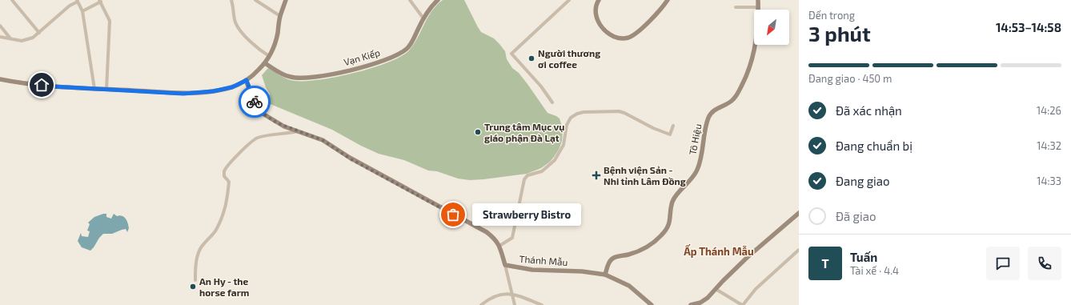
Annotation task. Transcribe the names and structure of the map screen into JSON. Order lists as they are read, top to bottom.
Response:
{
  "streets": {
    "main road": ["Vạn Kiếp", "Tô Hiệu", "Thánh Mẫu"]
  },
  "crossings": [
    ["Tô Hiệu", "Thánh Mẫu"]
  ],
  "districts": ["Ấp Thánh Mẫu"],
  "places": {
    "other": [
      "Người thương ơi coffee",
      "Trung tâm Mục vụ giáo phận Đà Lạt",
      "Strawberry Bistro",
      "An Hy - the horse farm"
    ],
    "health": ["Bệnh viện Sản - Nhi tỉnh Lâm Đồng"]
  },
  "north": "bottom left",
  "page": {
    "heading": ["3 phút", "Đến trong", "14:53–14:58"],
    "panel": ["Tuấn", "Tài xế · 4.4"],
    "bar": "Đang giao · 450 m",
    "list": [
      ["Đã xác nhận", "14:26"],
      ["Đang chuẩn bị", "14:32"],
      ["Đang giao", "14:33"],
      "Đã giao"
    ],
    "bubble": "Strawberry Bistro",
    "round": "T"
  }
}
